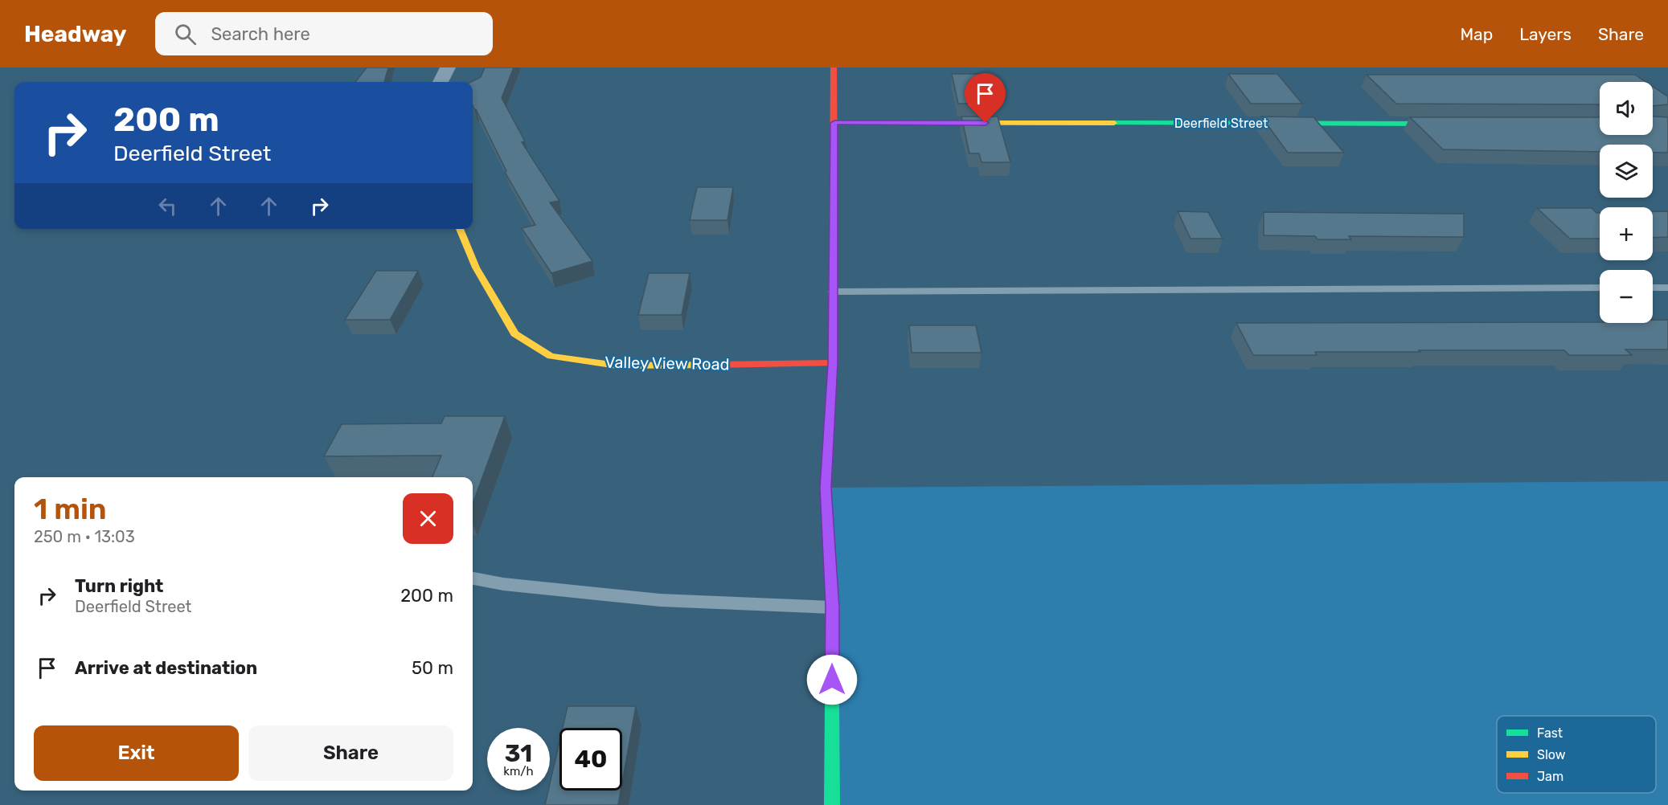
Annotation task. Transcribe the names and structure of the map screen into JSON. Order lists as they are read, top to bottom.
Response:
{
  "streets": {
    "street": ["Deerfield Street", "Valley View Road"]
  },
  "legend": ["Fast", "Slow", "Jam"],
  "page": {
    "header": "Headway",
    "search": "Search here",
    "nav": ["Map", "Layers", "Share"],
    "map_buttons": ["+", "−"],
    "turn": ["200 m", "Deerfield Street"],
    "heading": ["1 min", "250 m · 13:03"],
    "list": [
      {
        "name": "Turn right",
        "note": "Deerfield Street",
        "value": "200 m"
      },
      {
        "name": "Arrive at destination",
        "value": "50 m"
      }
    ],
    "buttons": ["Exit", "Share"],
    "speed": "31 km/h",
    "limit": "40"
  }
}
